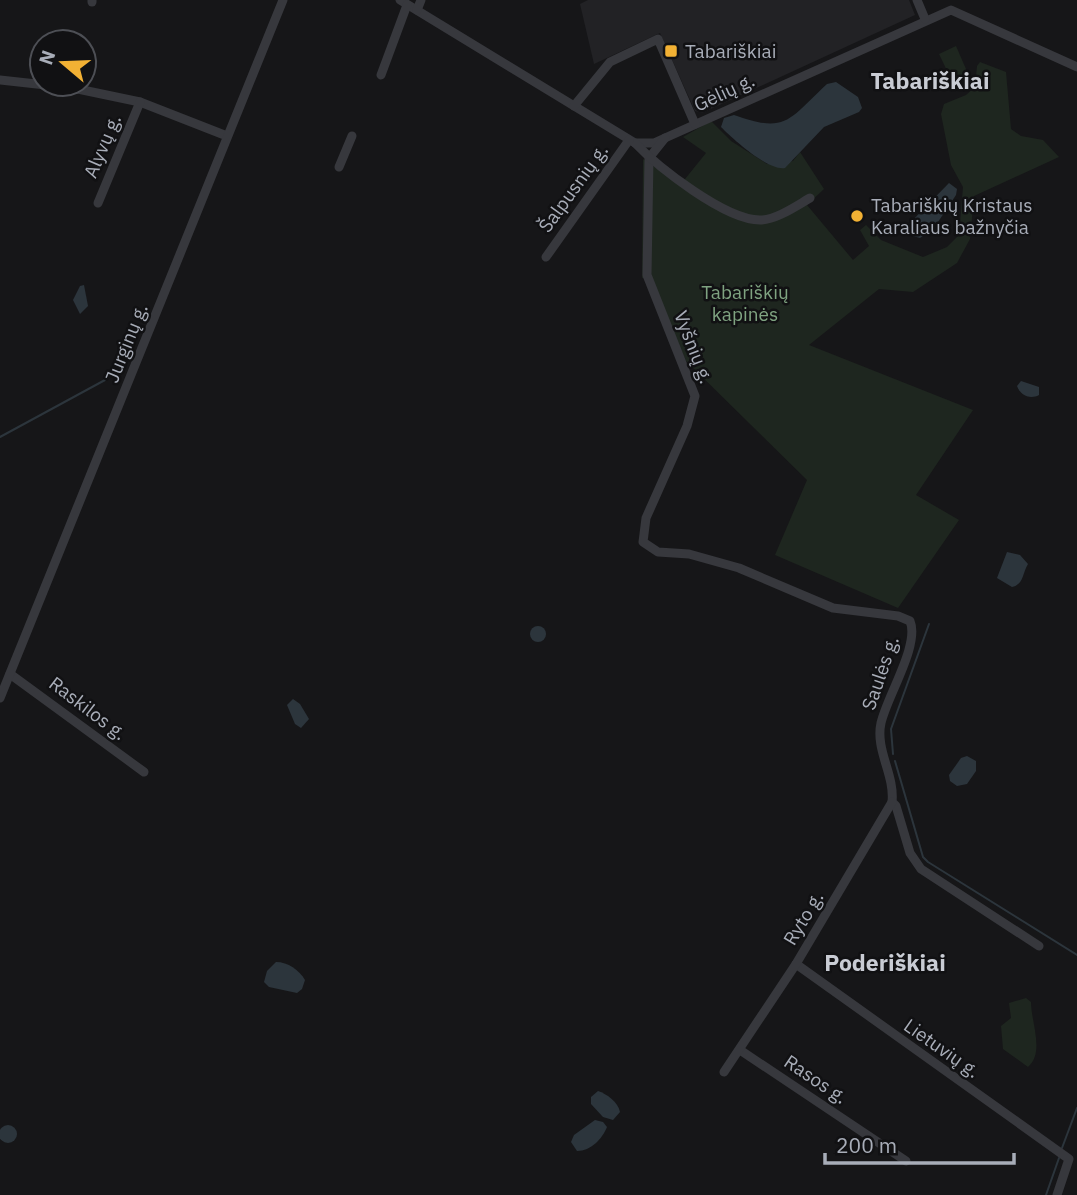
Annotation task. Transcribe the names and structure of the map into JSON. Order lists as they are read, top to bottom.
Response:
{
  "streets": {
    "street": [
      "Gėlių g.",
      "Alyvų g.",
      "Šalpusnių g.",
      "Jurginų g.",
      "Vyšnių g.",
      "Saulės g.",
      "Raskilos g.",
      "Ryto g.",
      "Lietuvių g.",
      "Rasos g."
    ]
  },
  "crossings": [
    ["Gėlių g.", "Šalpusnių g."],
    ["Jurginų g.", "Raskilos g."],
    ["Vyšnių g.", "Saulės g."],
    ["Saulės g.", "Ryto g."],
    ["Ryto g.", "Lietuvių g."],
    ["Ryto g.", "Rasos g."]
  ],
  "districts": ["Tabariškiai", "Poderiškiai"],
  "parks": ["Tabariškių kapinės"],
  "places": {
    "transit": ["Tabariškiai"],
    "other": ["Tabariškių Kristaus Karaliaus bažnyčia"]
  },
  "scale_bar": "200 m",
  "north": "left"
}
